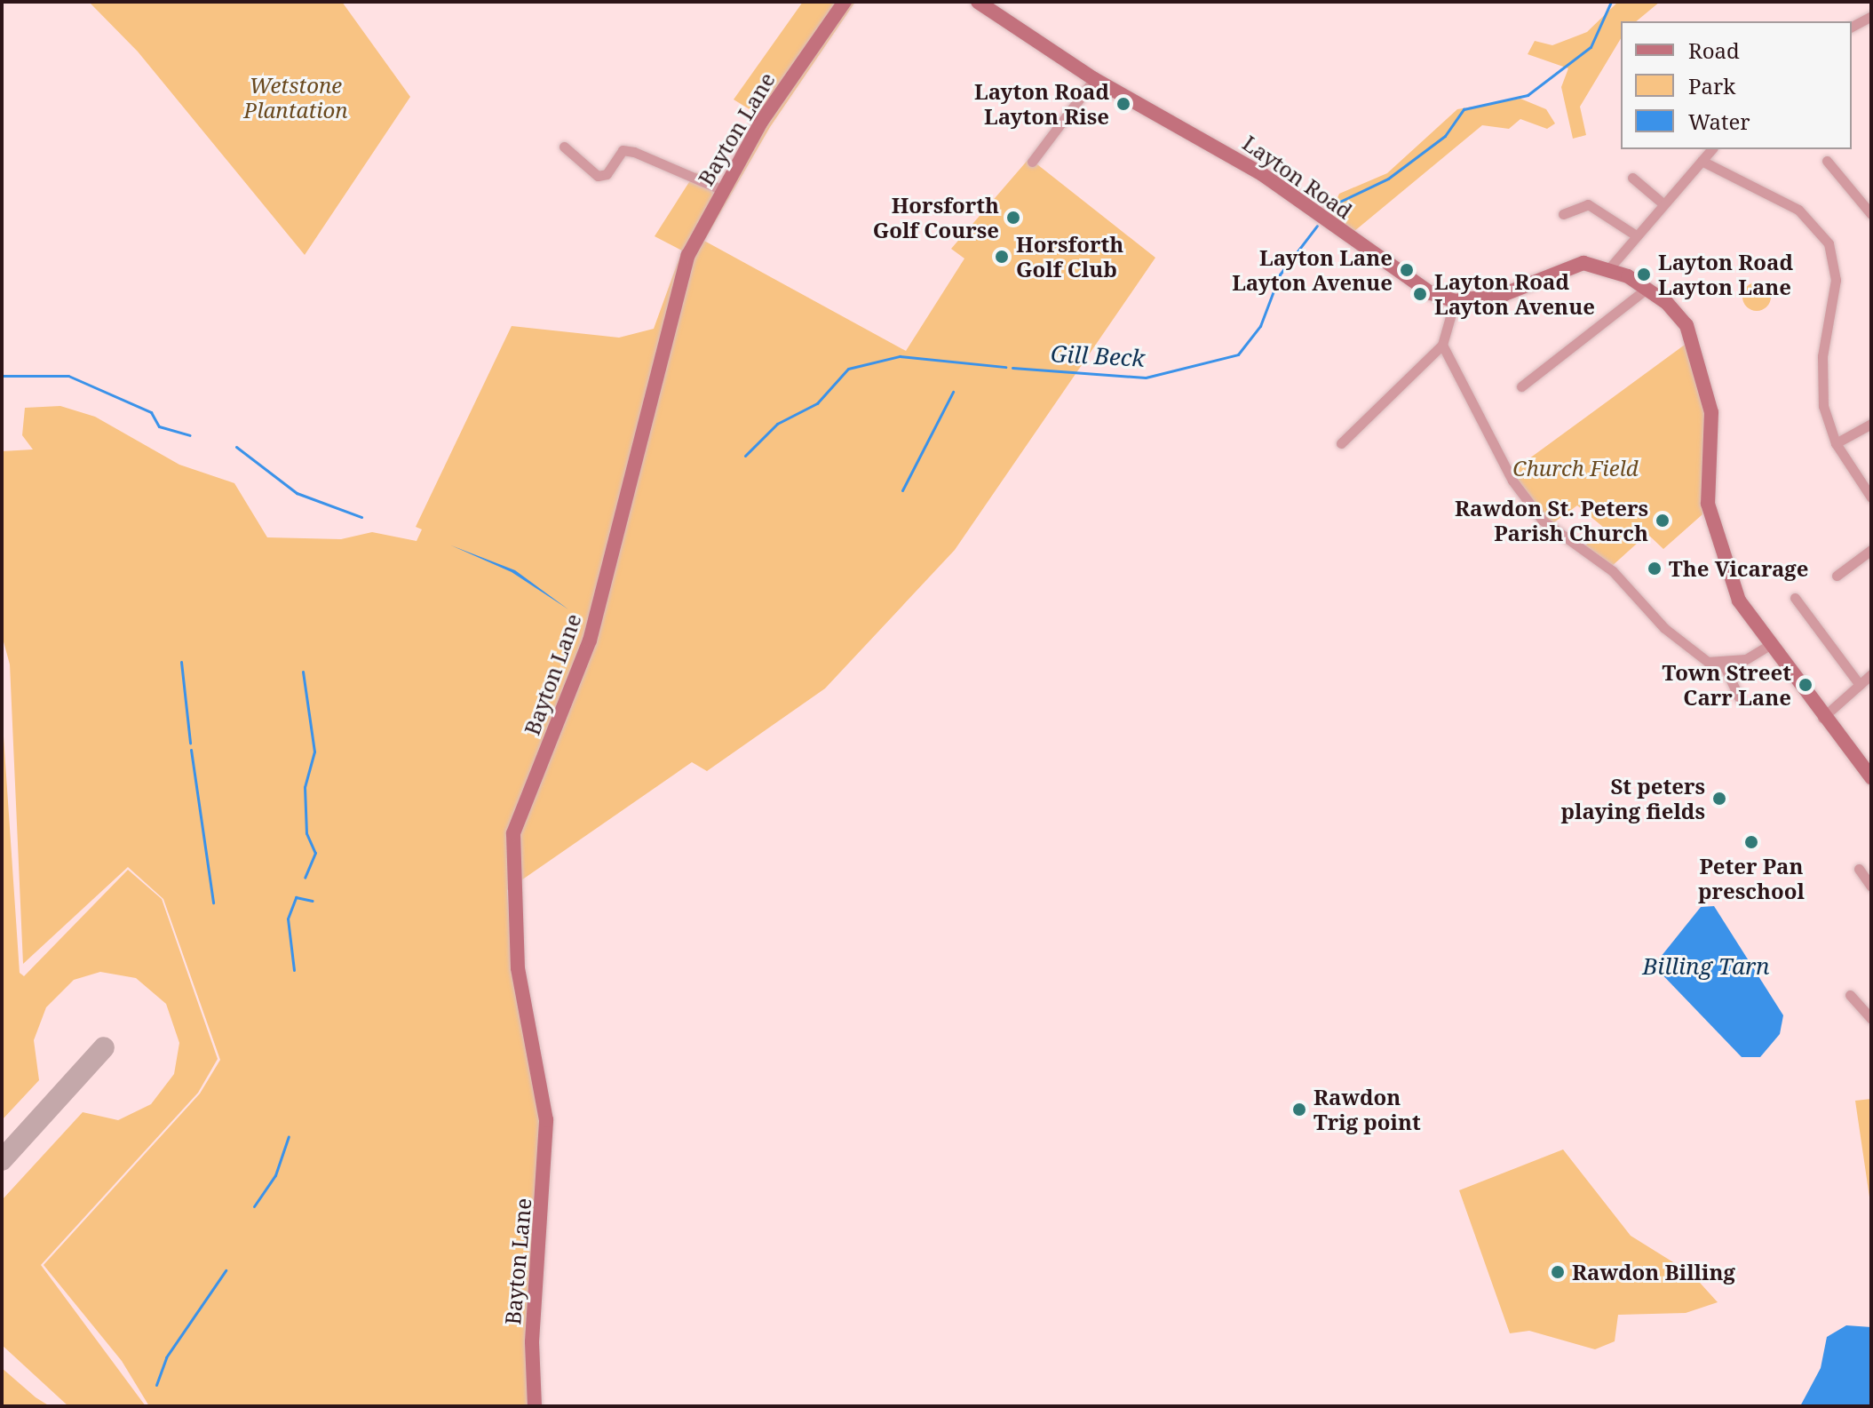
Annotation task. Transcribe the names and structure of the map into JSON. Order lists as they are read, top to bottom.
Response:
{
  "streets": {
    "street": ["Bayton Lane", "Layton Road"]
  },
  "water": ["Gill Beck", "Billing Tarn"],
  "parks": ["Wetstone Plantation", "Church Field"],
  "places": [
    "Layton Road Layton Rise",
    "Horsforth Golf Course",
    "Horsforth Golf Club",
    "Layton Lane Layton Avenue",
    "Layton Road Layton Lane",
    "Layton Road Layton Avenue",
    "Rawdon St. Peters Parish Church",
    "The Vicarage",
    "Town Street Carr Lane",
    "St peters playing fields",
    "Peter Pan preschool",
    "Rawdon Trig point",
    "Rawdon Billing"
  ],
  "legend": ["Road", "Park", "Water"]
}
